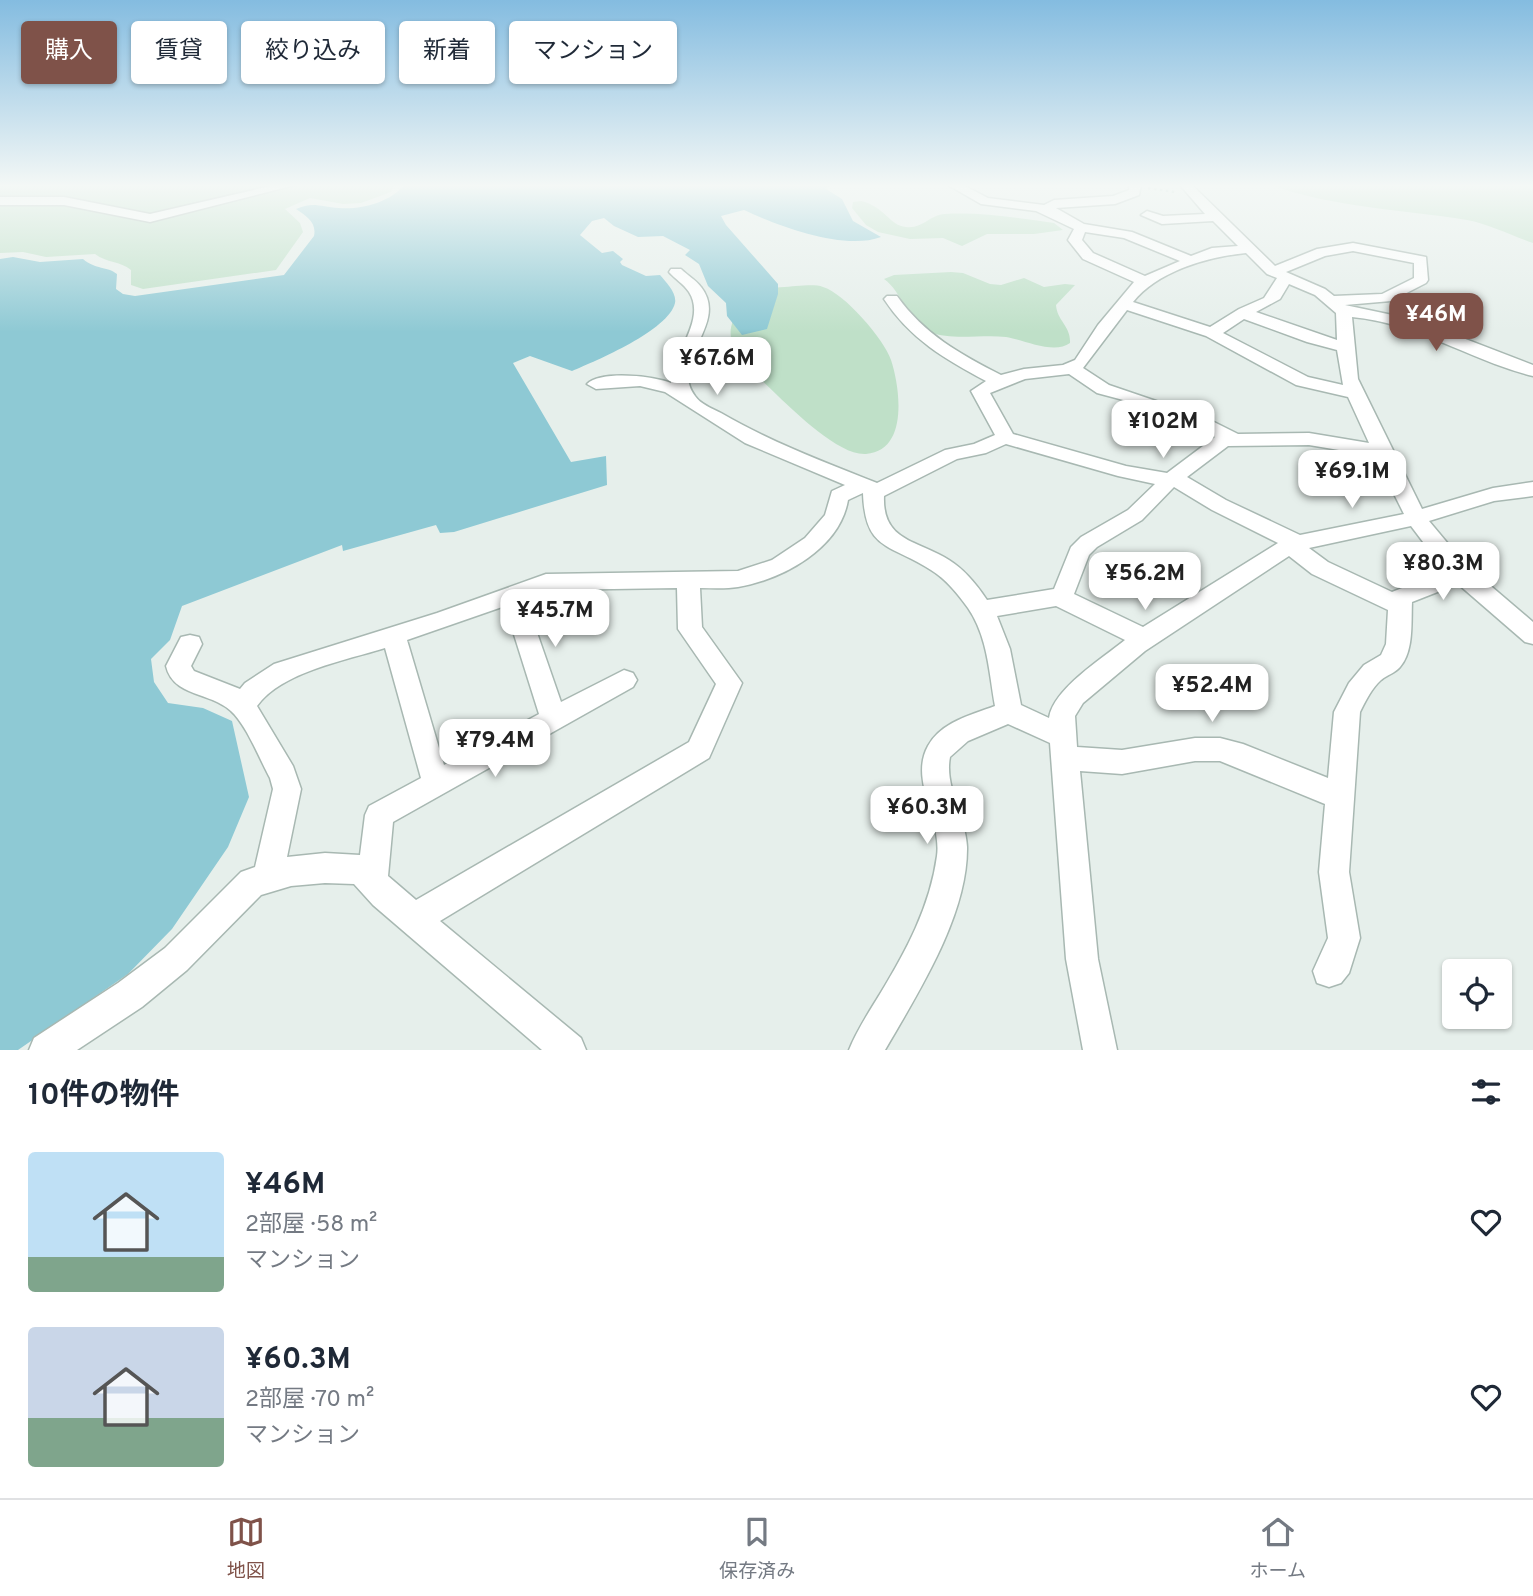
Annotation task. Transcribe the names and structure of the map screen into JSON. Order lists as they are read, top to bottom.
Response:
{
  "page": {
    "chip": [
      "購入",
      "賃貸",
      "絞り込み",
      "新着",
      "マンション"
    ],
    "price": [
      "¥46M",
      "¥67.6M",
      "¥102M",
      "¥69.1M",
      "¥80.3M",
      "¥56.2M",
      "¥45.7M",
      "¥52.4M",
      "¥79.4M",
      "¥60.3M"
    ],
    "heading": "10件の物件",
    "list": [
      {
        "name": "¥46M",
        "note": "2部屋 · 58 m² · マンション"
      },
      {
        "name": "¥60.3M",
        "note": "2部屋 · 70 m² · マンション"
      }
    ],
    "tabs": ["地図", "保存済み", "ホーム"]
  }
}
